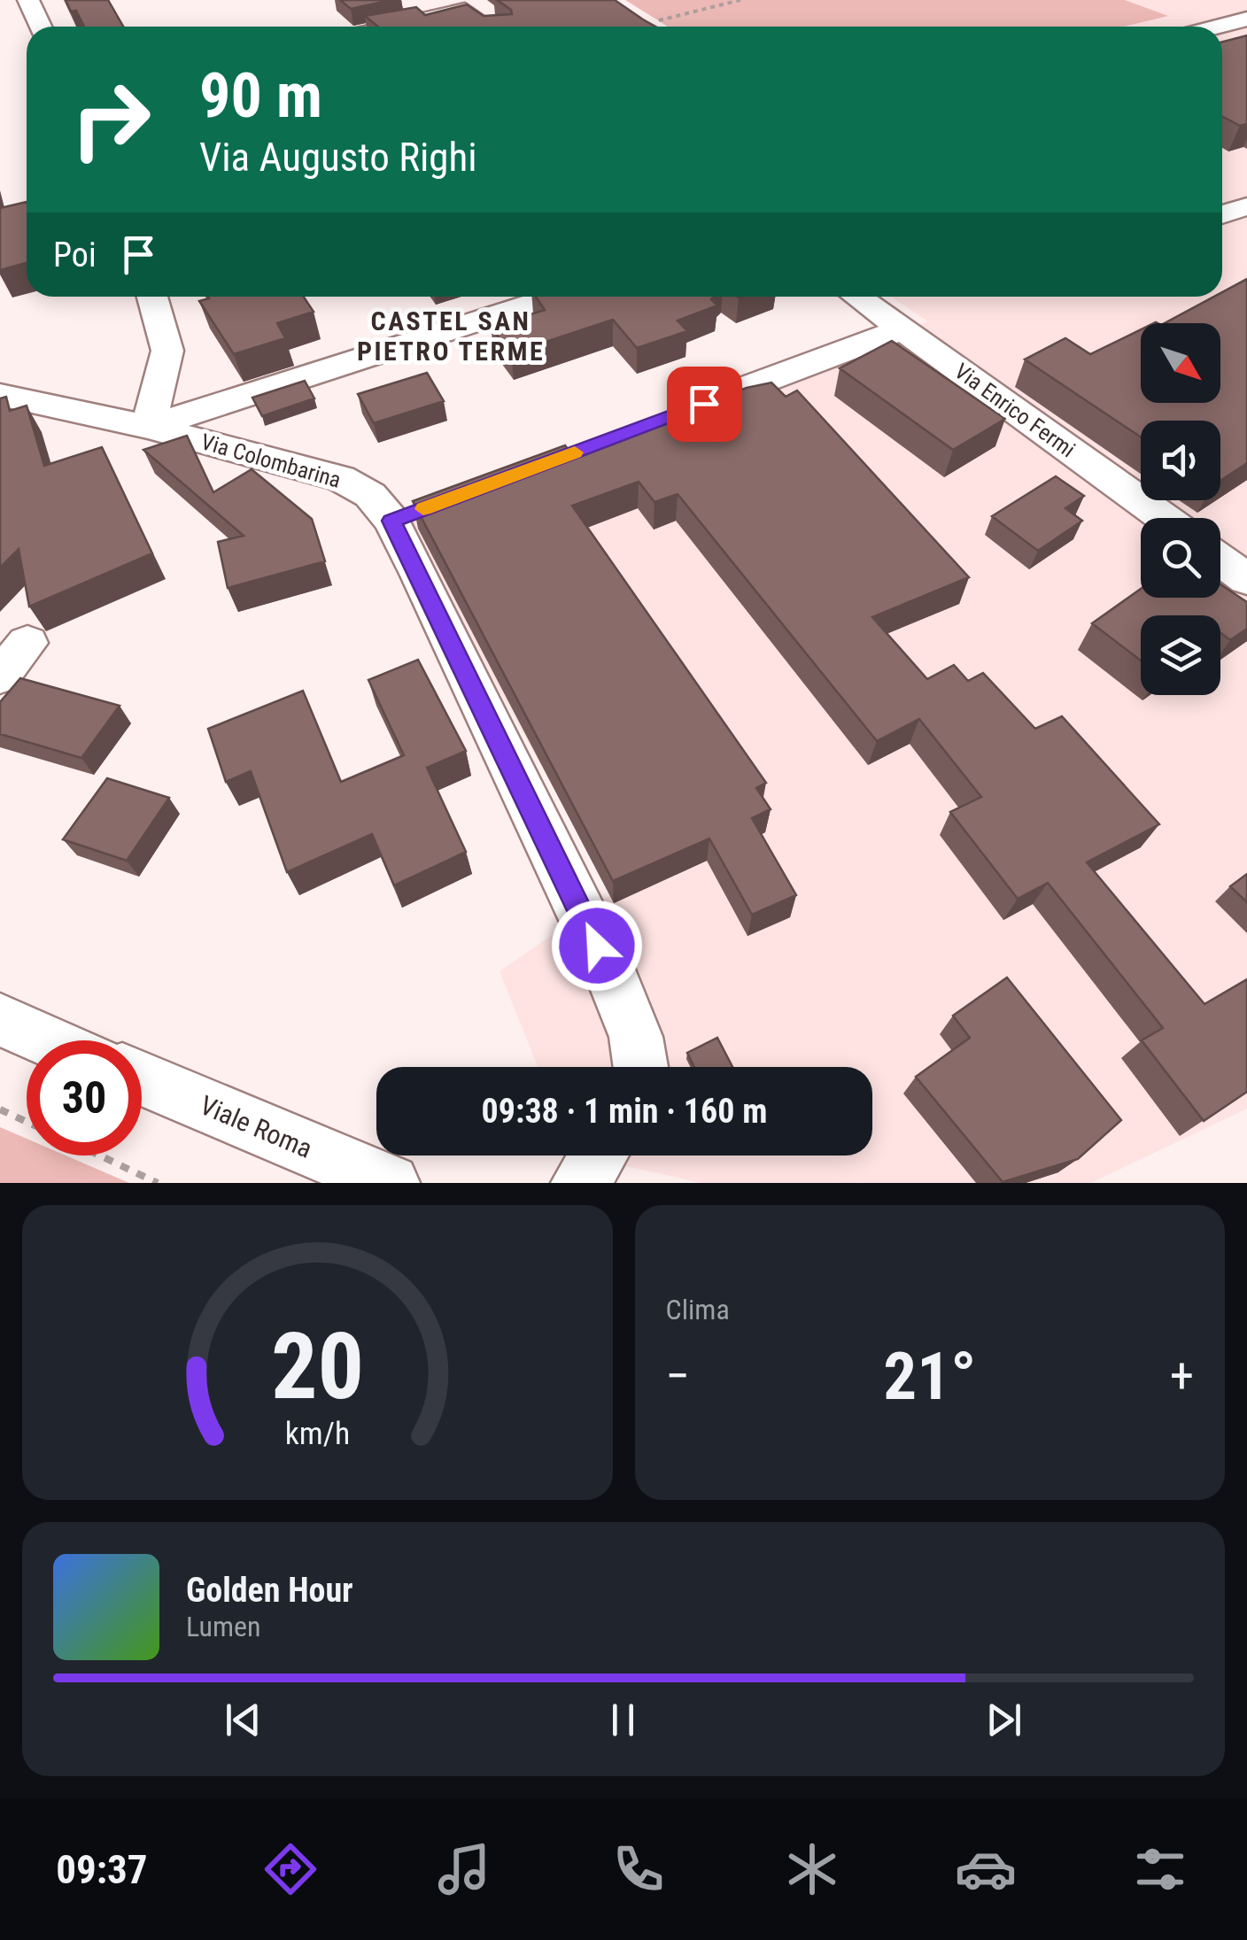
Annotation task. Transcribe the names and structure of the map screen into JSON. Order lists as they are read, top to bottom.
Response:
{
  "streets": {
    "street": ["Via Enrico Fermi", "Via Colombarina", "Viale Roma"]
  },
  "districts": ["CASTEL SAN PIETRO TERME"],
  "north": "bottom right",
  "page": {
    "turn": ["90 m", "Via Augusto Righi"],
    "then": "Poi",
    "limit": "30",
    "trip": "09:38 · 1 min · 160 m",
    "tile": "Clima",
    "heat": ["−", "21°", "+"],
    "song": ["Golden Hour", "Lumen"],
    "tabs": "09:37",
    "gauge": ["20", "km/h"]
  }
}
